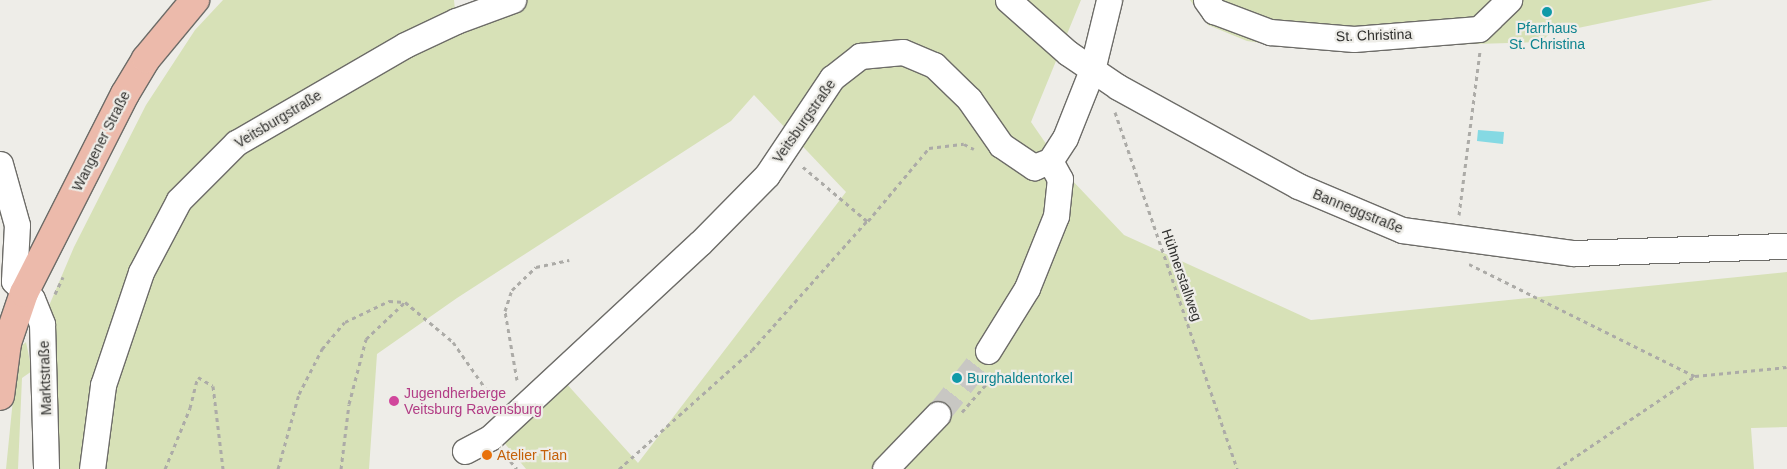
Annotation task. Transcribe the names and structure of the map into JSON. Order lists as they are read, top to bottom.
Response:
{
  "streets": {
    "main road": ["Wangener Straße"],
    "street": [
      "St. Christina",
      "Veitsburgstraße",
      "Banneggstraße",
      "Marktstraße"
    ],
    "path": ["Hühnerstallweg"]
  },
  "crossings": [
    ["Wangener Straße", "Marktstraße"],
    ["Banneggstraße", "Hühnerstallweg"]
  ],
  "places": [
    "Pfarrhaus St. Christina",
    "Burghaldentorkel",
    "Jugendherberge Veitsburg Ravensburg",
    "Atelier Tian"
  ]
}
